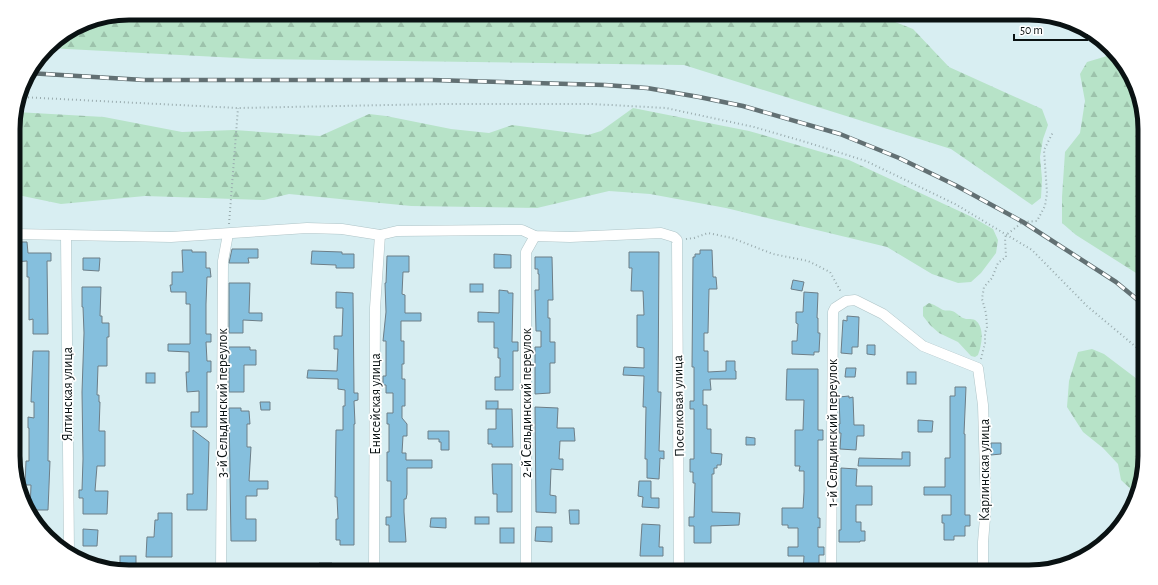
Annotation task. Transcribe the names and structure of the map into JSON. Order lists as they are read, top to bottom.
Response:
{
  "streets": {
    "street": [
      "Ялтинская улица",
      "3-й Сельдинский переулок",
      "2-й Сельдинский переулок",
      "Енисейская улица",
      "Поселковая улица",
      "1-й Сельдинский переулок",
      "Карлинская улица"
    ]
  },
  "scale_bar": "50 m"
}
